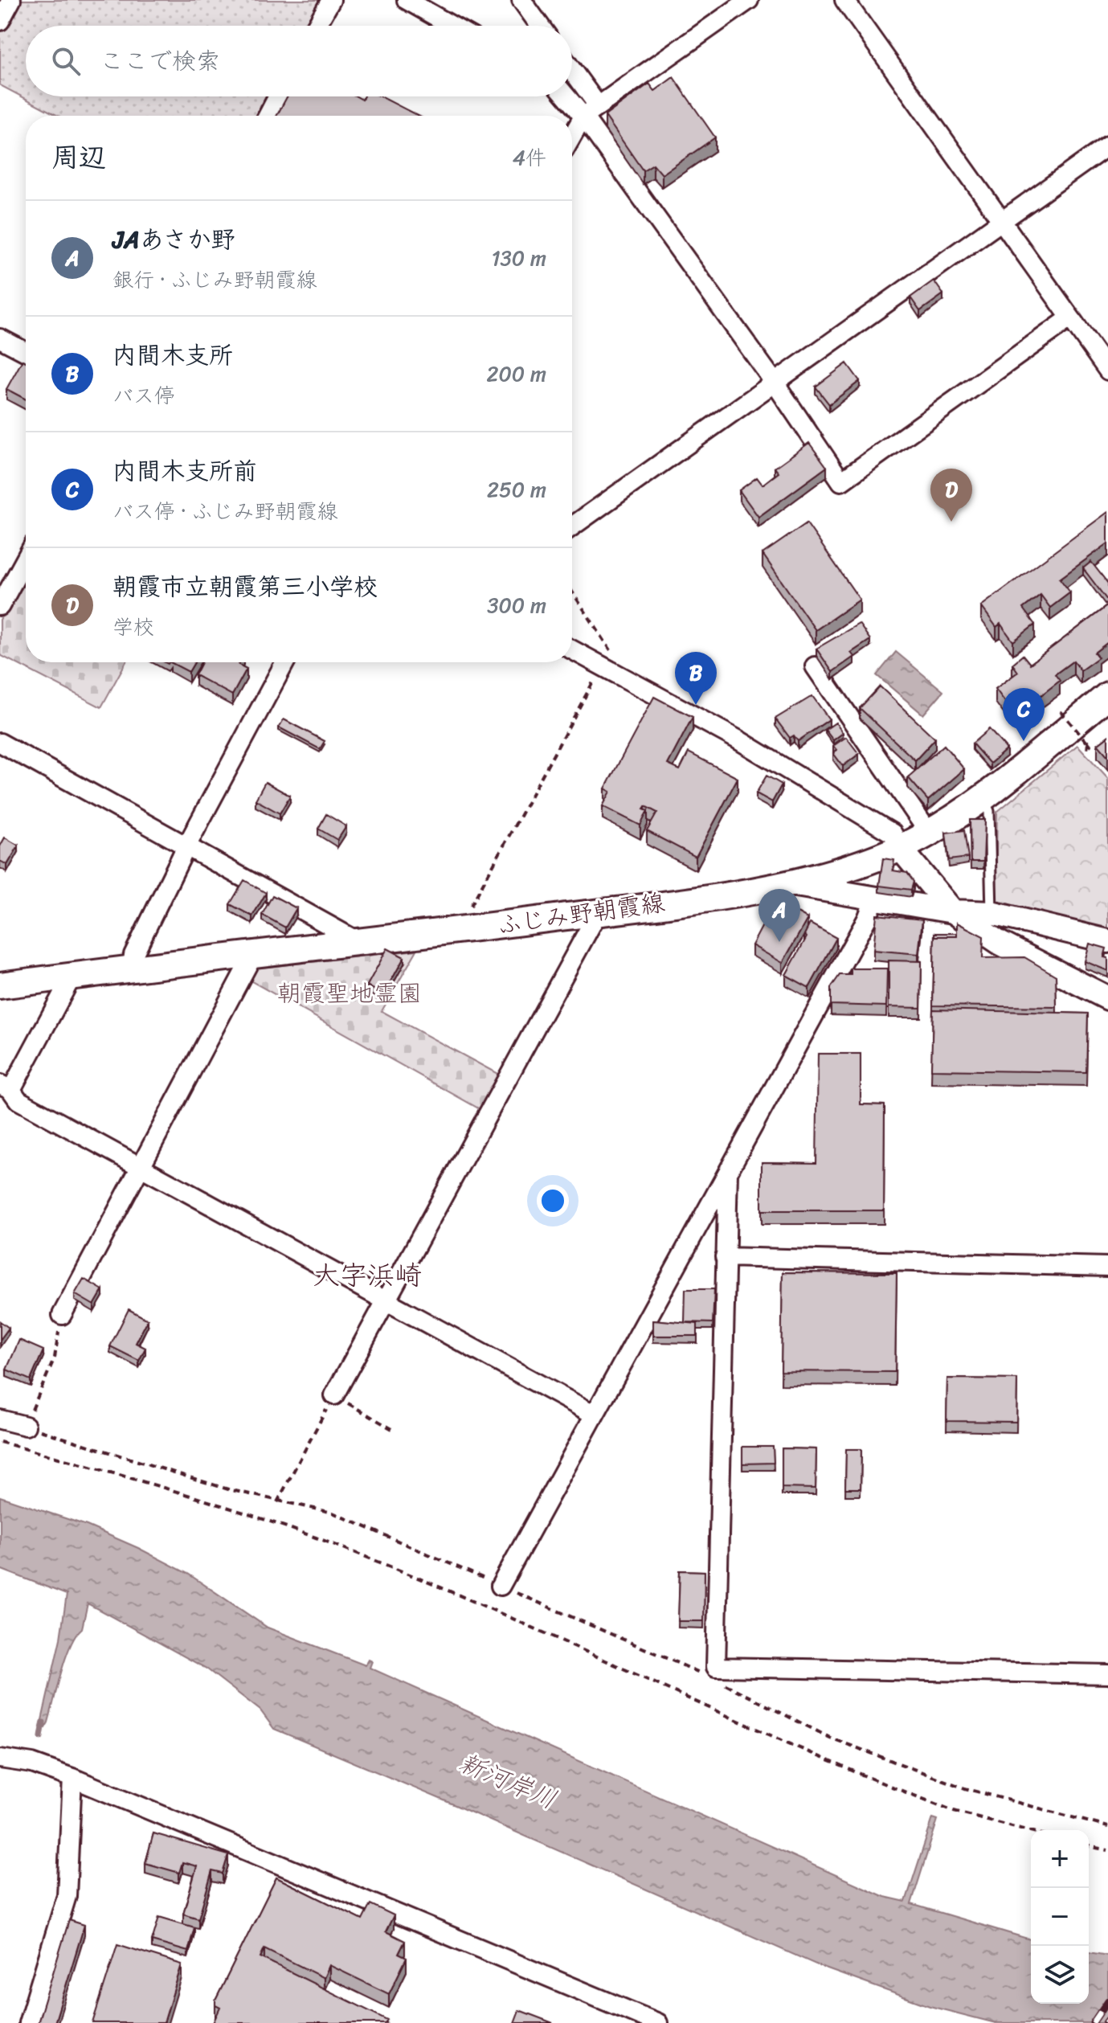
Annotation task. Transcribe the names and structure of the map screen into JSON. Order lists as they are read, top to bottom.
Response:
{
  "streets": {
    "main road": ["ふじみ野朝霞線"]
  },
  "districts": ["大字浜崎"],
  "water": ["新河岸川"],
  "parks": ["朝霞聖地霊園"],
  "page": {
    "search": "ここで検索",
    "heading": ["周辺", "4件"],
    "list": [
      {
        "mark": "A",
        "name": "JAあさか野",
        "note": "銀行 · ふじみ野朝霞線",
        "value": "130 m"
      },
      {
        "mark": "B",
        "name": "内間木支所",
        "note": "バス停",
        "value": "200 m"
      },
      {
        "mark": "C",
        "name": "内間木支所前",
        "note": "バス停 · ふじみ野朝霞線",
        "value": "250 m"
      },
      {
        "mark": "D",
        "name": "朝霞市立朝霞第三小学校",
        "note": "学校",
        "value": "300 m"
      }
    ],
    "pins": [
      "D",
      "B",
      "C",
      "A"
    ],
    "map_buttons": ["+", "−"]
  }
}
